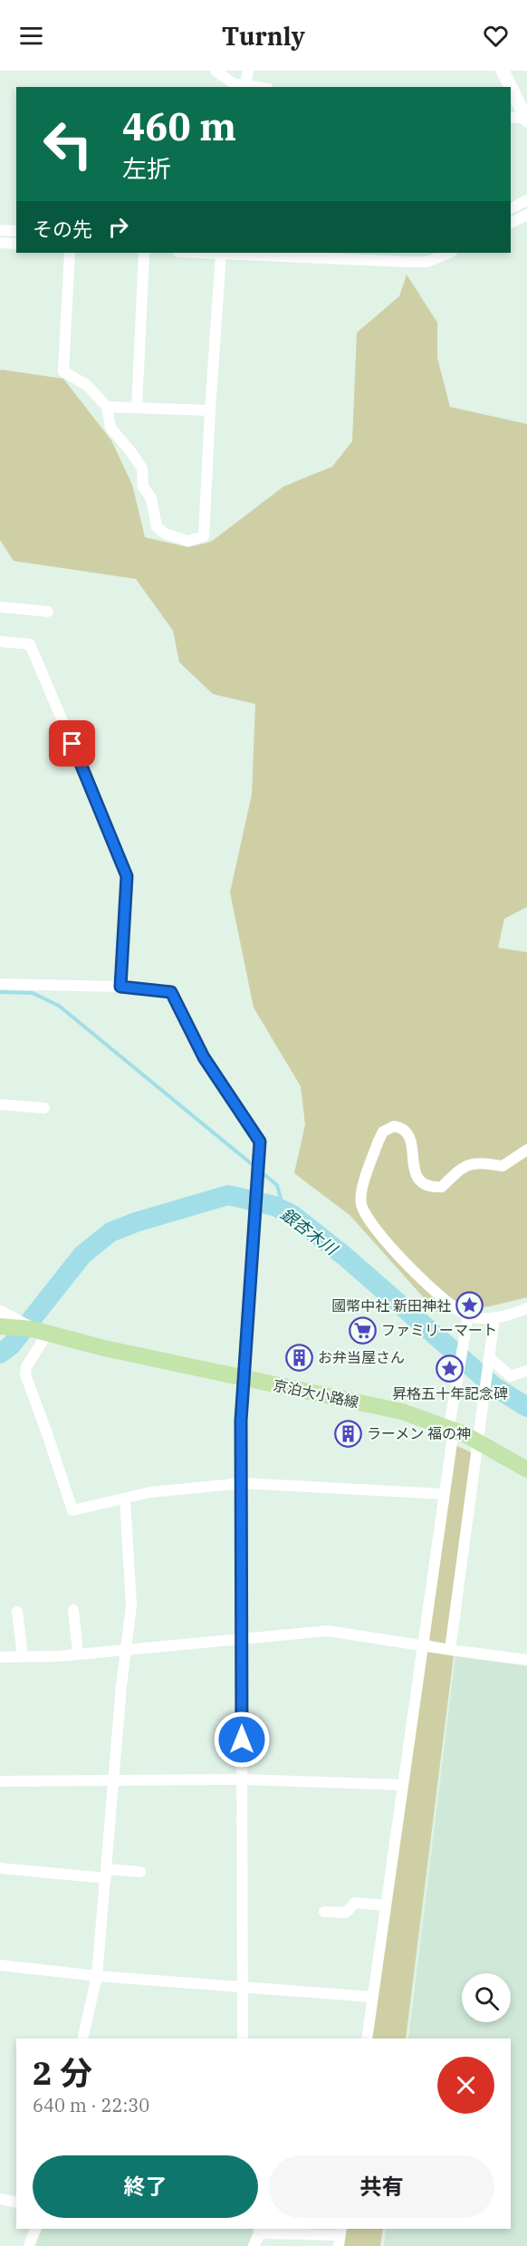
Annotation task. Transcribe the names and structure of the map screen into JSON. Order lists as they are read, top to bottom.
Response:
{
  "streets": {
    "main road": ["京泊大小路線"]
  },
  "water": ["銀杏木川"],
  "places": {
    "place": ["國幣中社 新田神社", "昇格五十年記念碑"],
    "supermarket": ["ファミリーマート"],
    "building": ["お弁当屋さん", "ラーメン 福の神"]
  },
  "page": {
    "header": "Turnly",
    "turn": ["460 m", "左折"],
    "then": "その先",
    "heading": ["2 分", "640 m · 22:30"],
    "buttons": ["終了", "共有"]
  }
}
